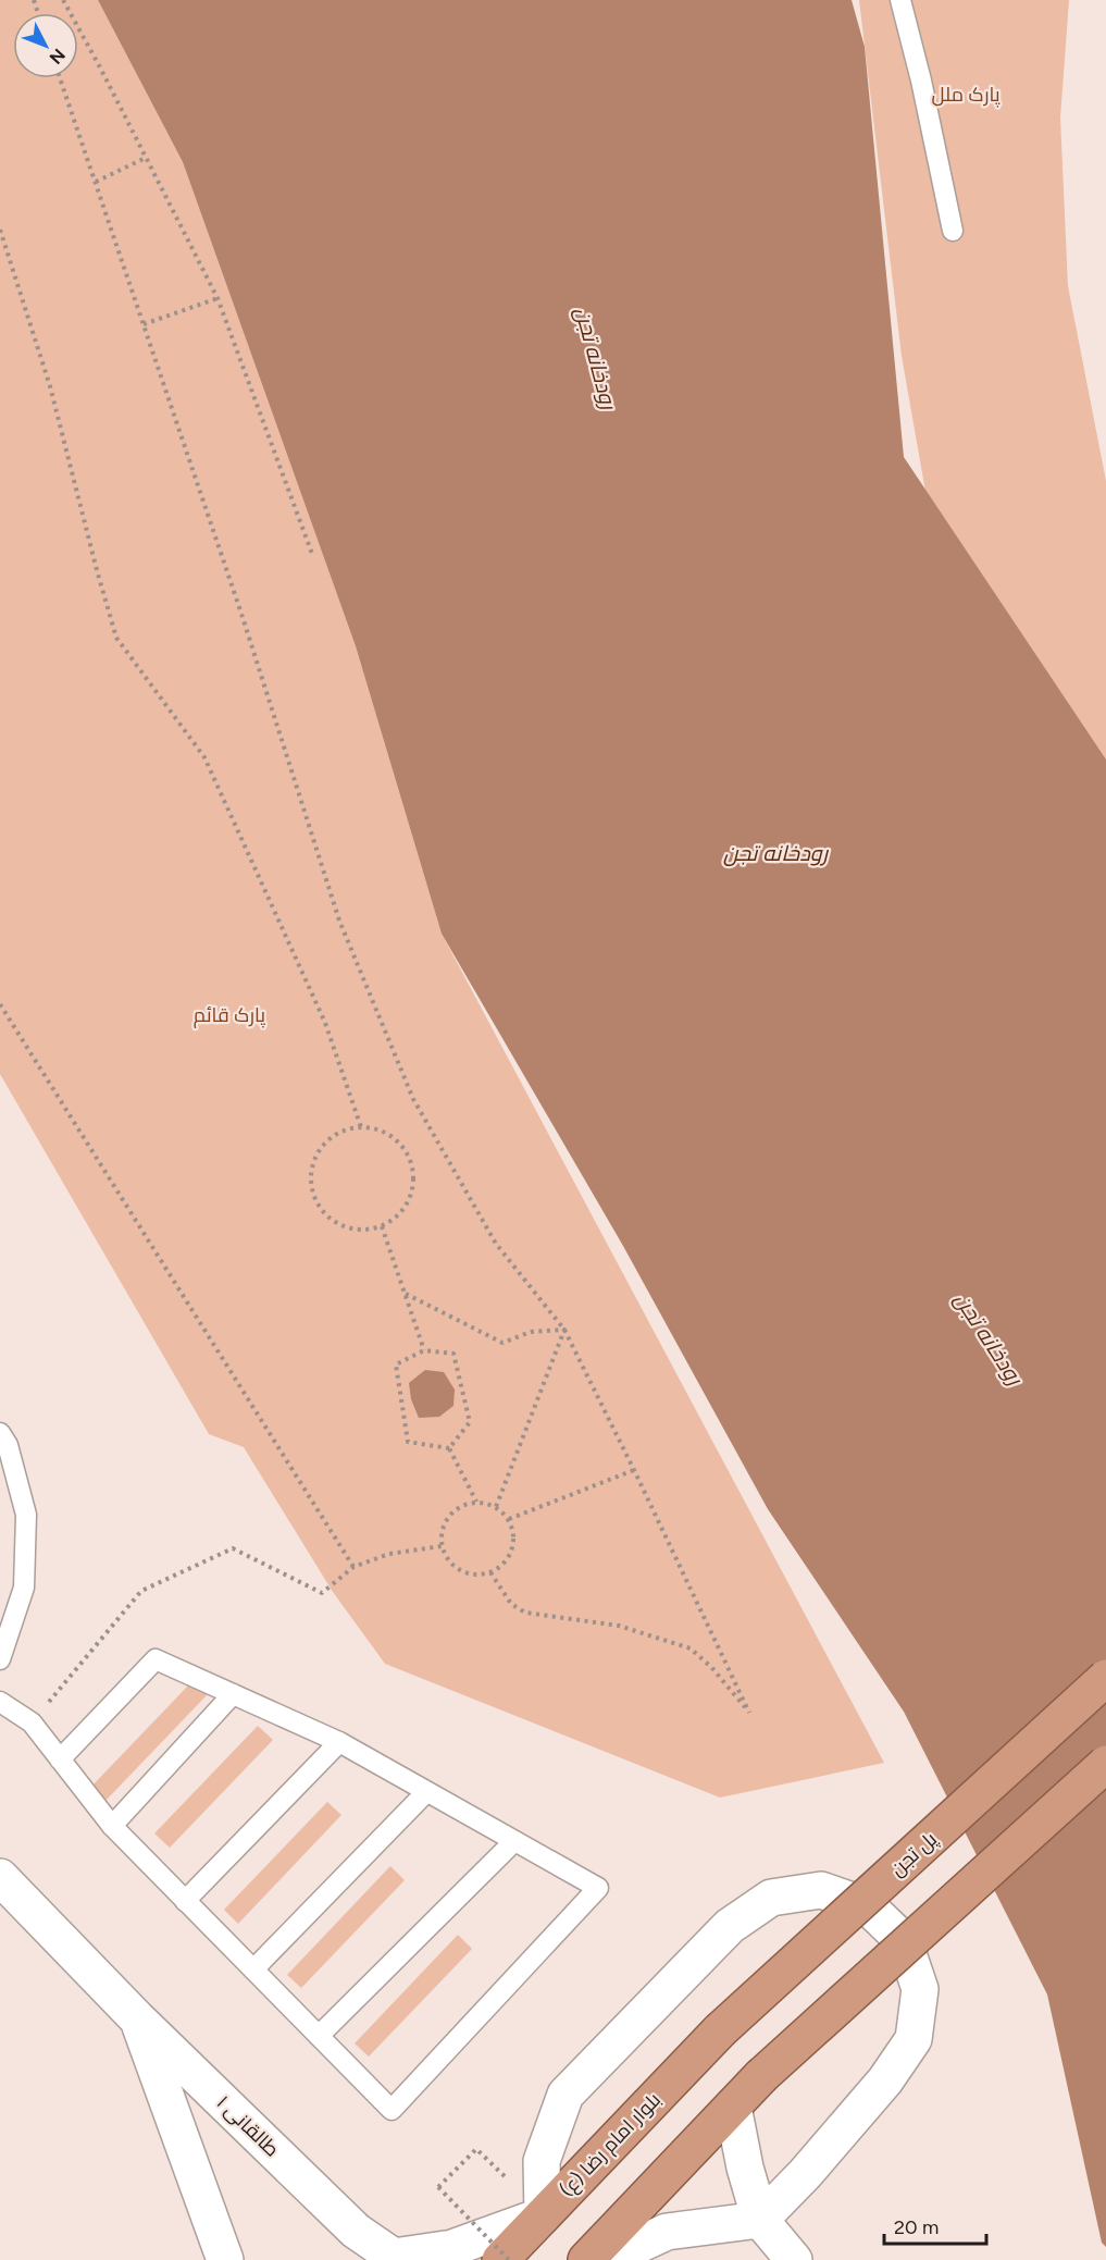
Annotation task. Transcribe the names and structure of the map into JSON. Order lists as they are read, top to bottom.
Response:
{
  "streets": {
    "highway": ["پل تجن", "بلوار امام رضا (ع)"],
    "street": ["طالقانی ۱"]
  },
  "crossings": [
    ["پل تجن", "بلوار امام رضا (ع)"],
    ["طالقانی ۱", "بلوار امام رضا (ع)"]
  ],
  "water": ["رودخانه تجن"],
  "parks": ["پارک ملل", "پارک قائم"],
  "scale_bar": "20 m",
  "north": "bottom right"
}
